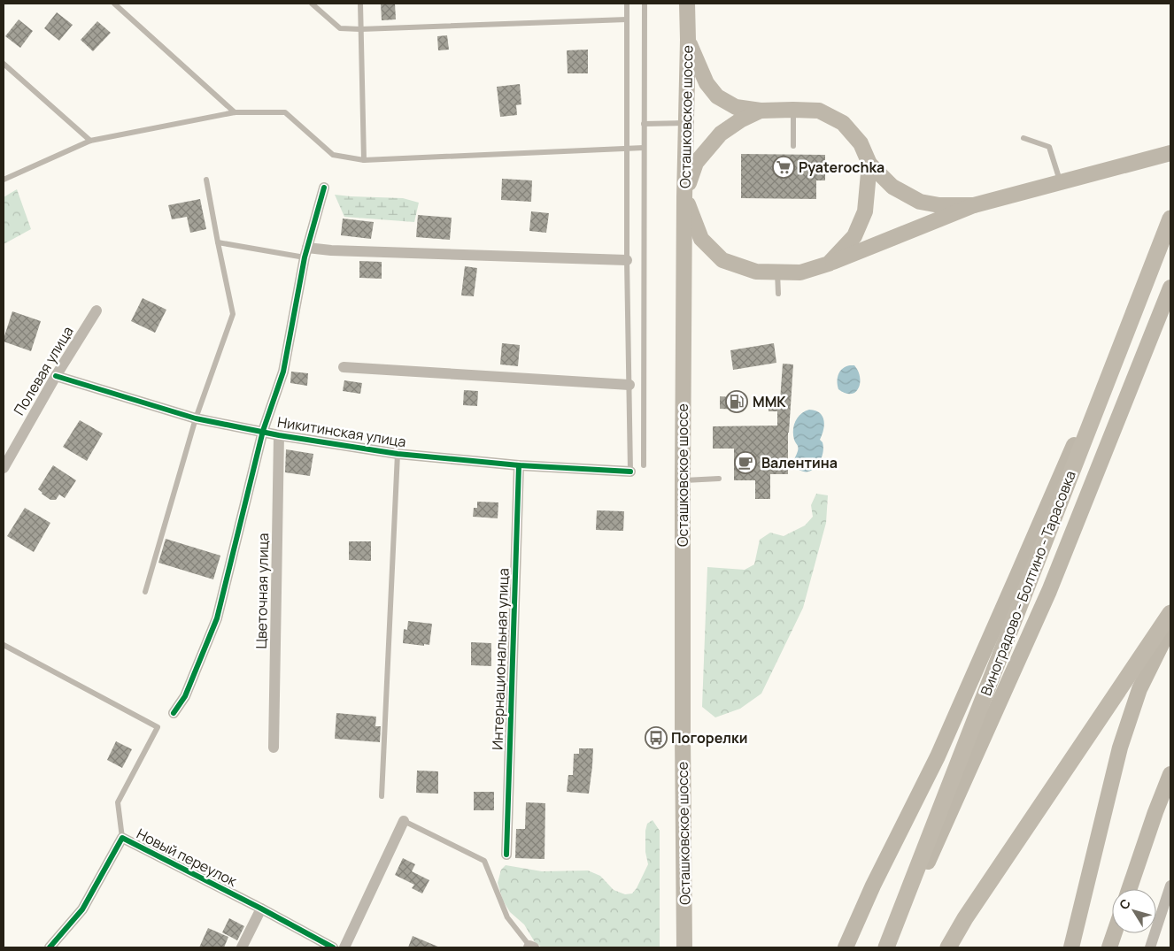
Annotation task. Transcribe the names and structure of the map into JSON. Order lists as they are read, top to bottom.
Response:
{
  "streets": {
    "main road": ["Осташковское шоссе", "Виноградово - Болтино - Тарасовка"],
    "street": [
      "Полевая улица",
      "Никитинская улица",
      "Цветочная улица",
      "Интернациональная улица",
      "Новый переулок"
    ]
  },
  "crossings": [
    ["Полевая улица", "Никитинская улица"],
    ["Никитинская улица", "Цветочная улица"],
    ["Никитинская улица", "Интернациональная улица"]
  ],
  "places": {
    "supermarket": ["Pyaterochka"],
    "fuel station": ["ММК"],
    "cafe": ["Валентина"],
    "bus stop": ["Погорелки"]
  },
  "north": "top left"
}
